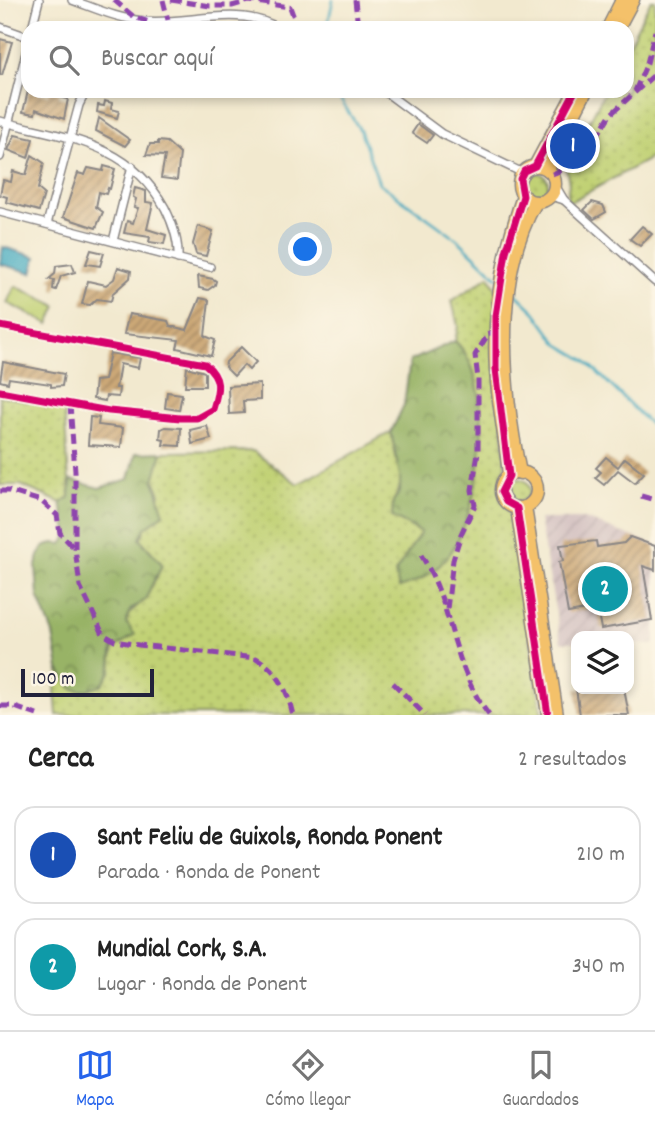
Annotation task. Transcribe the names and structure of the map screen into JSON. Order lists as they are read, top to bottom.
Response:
{
  "scale_bar": "100 m",
  "page": {
    "search": "Buscar aquí",
    "pins": ["1", "2"],
    "scale": "100 m",
    "heading": ["Cerca", "2 resultados"],
    "list": [
      {
        "mark": "1",
        "name": "Sant Feliu de Guixols, Ronda Ponent",
        "note": "Parada · Ronda de Ponent",
        "value": "210 m"
      },
      {
        "mark": "2",
        "name": "Mundial Cork, S.A.",
        "note": "Lugar · Ronda de Ponent",
        "value": "340 m"
      }
    ],
    "nav": ["Mapa", "Cómo llegar", "Guardados"]
  }
}
